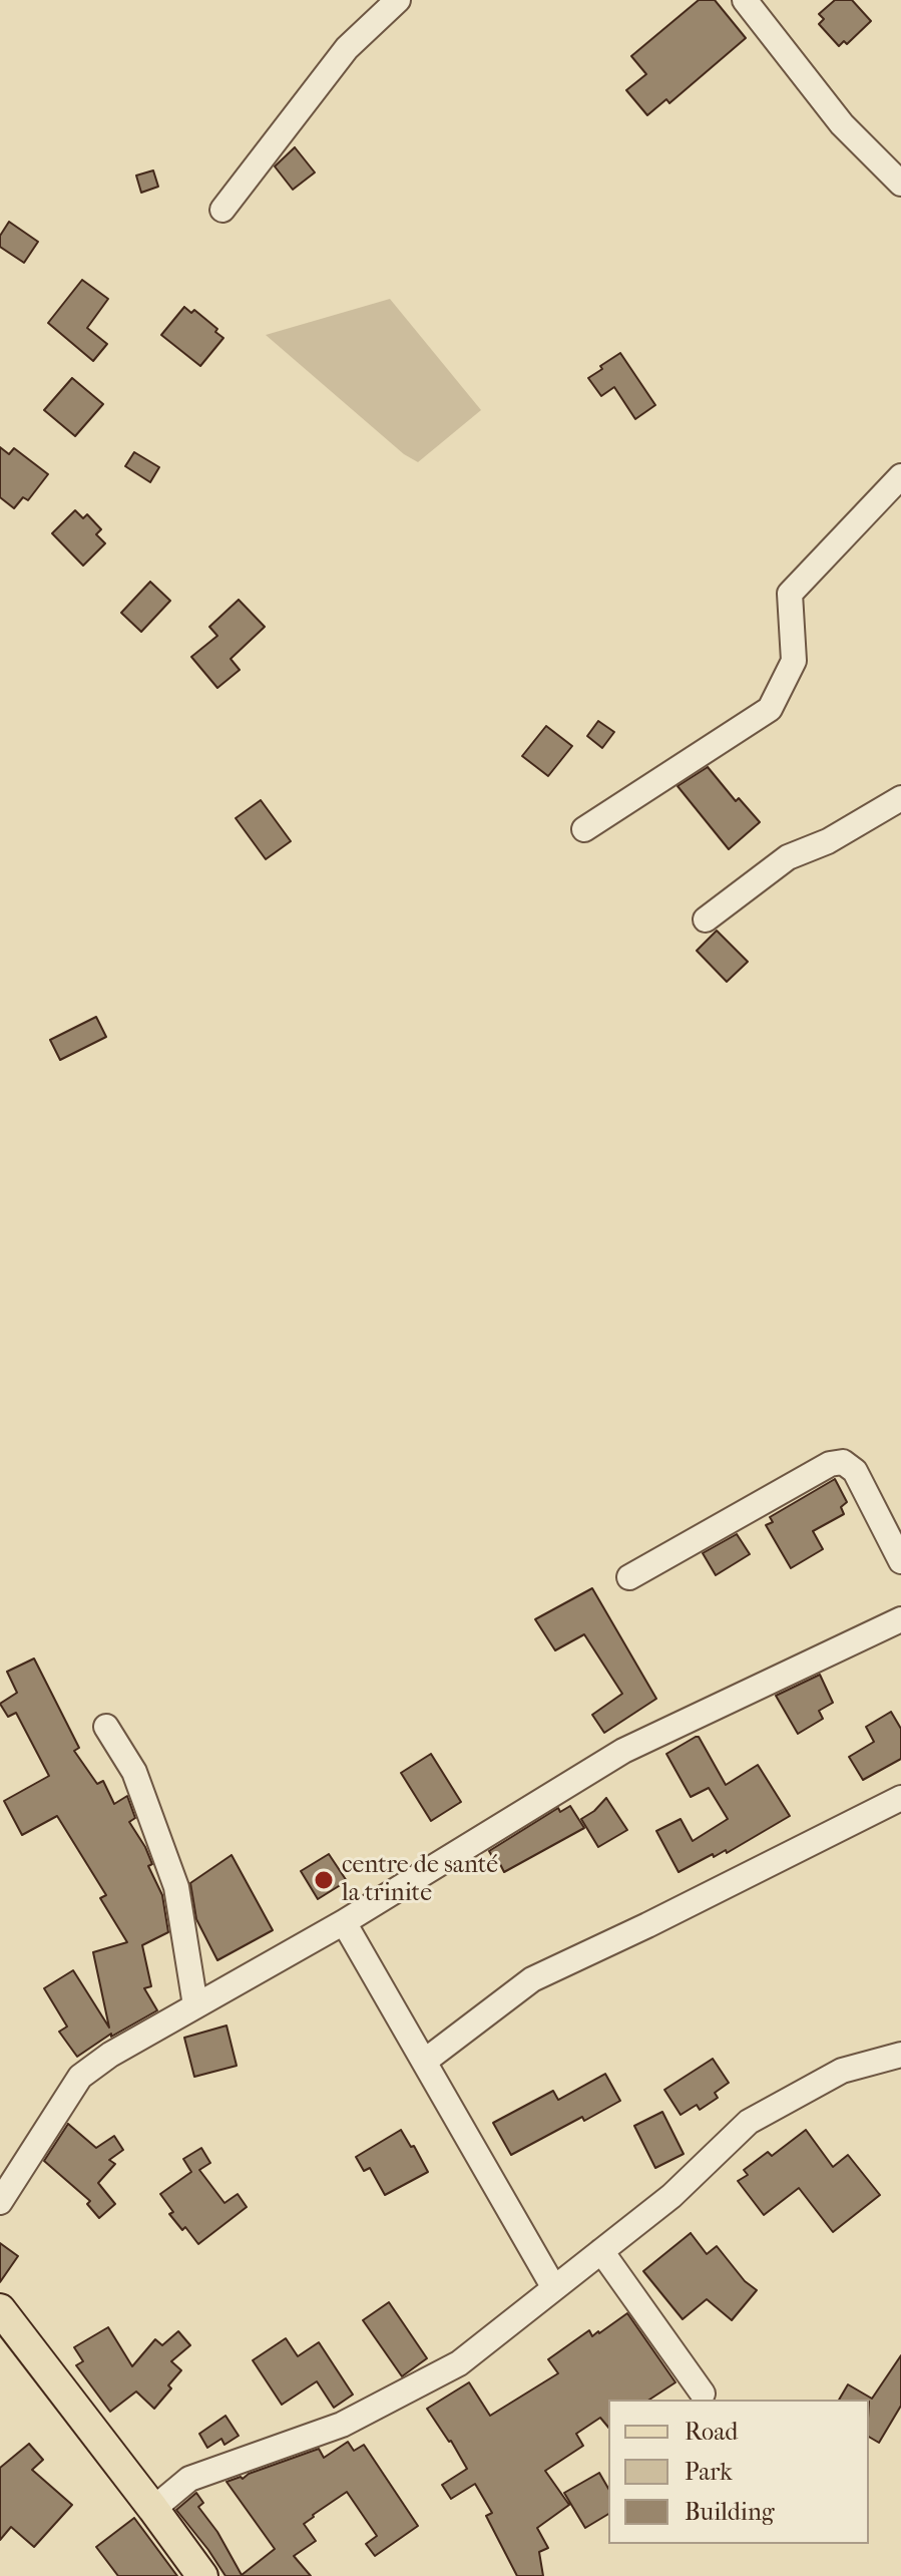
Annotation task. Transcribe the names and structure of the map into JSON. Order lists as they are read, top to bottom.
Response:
{
  "places": ["centre de santé la trinite"],
  "legend": ["Road", "Park", "Building"]
}
